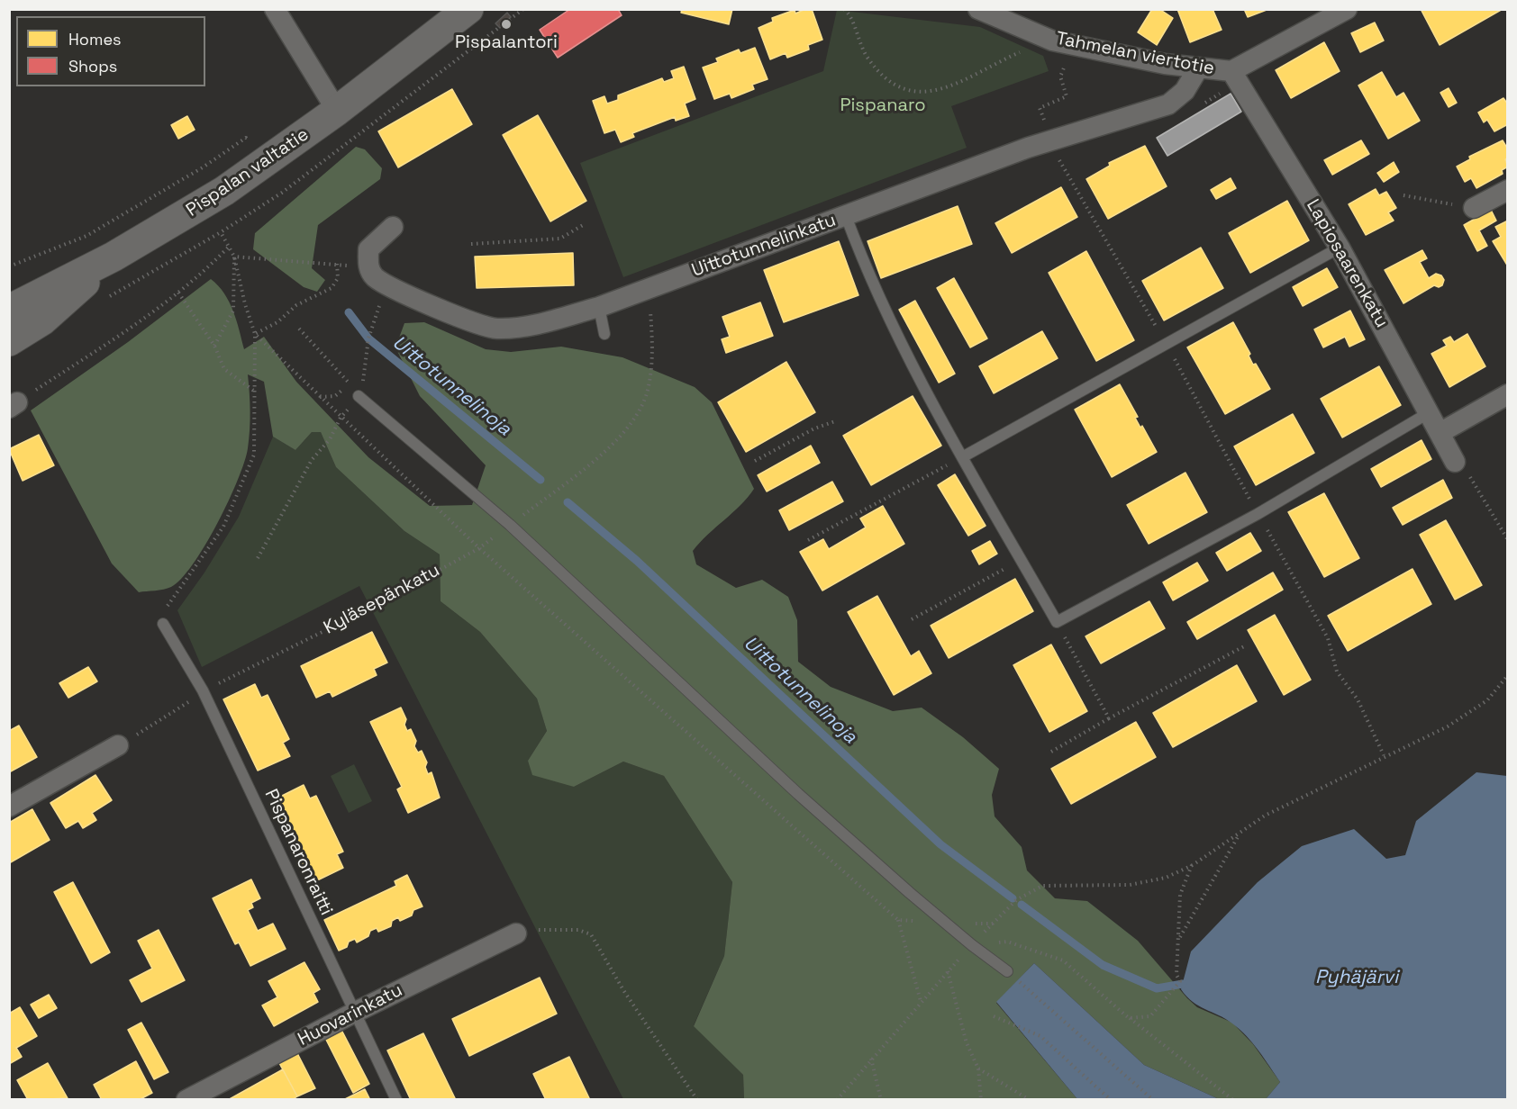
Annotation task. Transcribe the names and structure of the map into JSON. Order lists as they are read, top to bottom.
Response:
{
  "streets": {
    "main road": ["Pispalan valtatie"],
    "street": [
      "Tahmelan viertotie",
      "Uittotunnelinkatu",
      "Lapiosaarenkatu",
      "Huovarinkatu"
    ],
    "lane": ["Pispanaronraitti"],
    "path": ["Kyläsepänkatu"]
  },
  "crossings": [
    ["Tahmelan viertotie", "Uittotunnelinkatu"],
    ["Tahmelan viertotie", "Lapiosaarenkatu"],
    ["Kyläsepänkatu", "Pispanaronraitti"],
    ["Pispanaronraitti", "Huovarinkatu"]
  ],
  "water": ["Uittotunnelinoja", "Pyhäjärvi"],
  "parks": ["Pispanaro"],
  "places": ["Pispalantori"],
  "legend": ["Homes", "Shops"]
}
